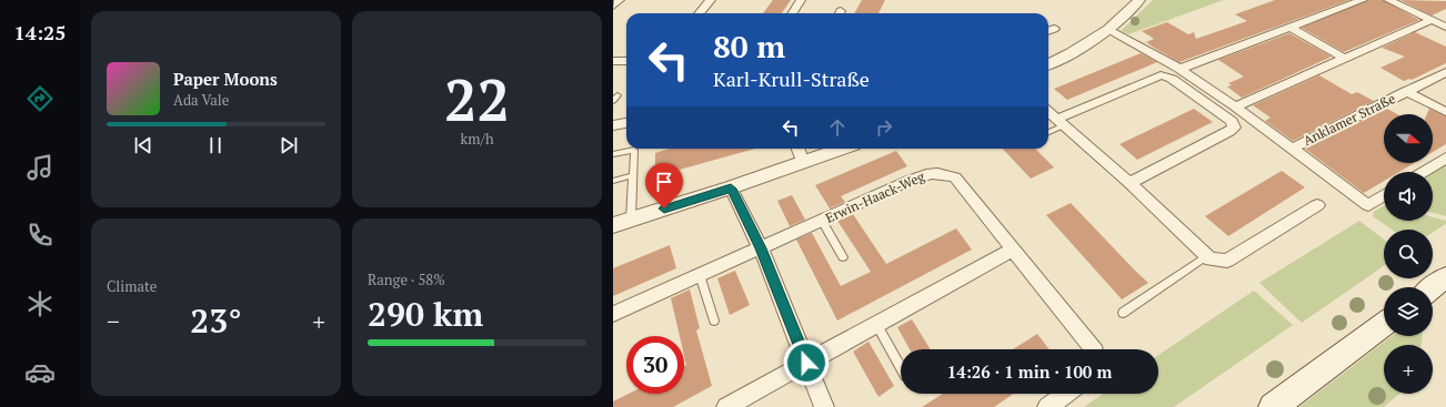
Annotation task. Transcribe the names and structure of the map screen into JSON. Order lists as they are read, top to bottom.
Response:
{
  "streets": {
    "street": ["Anklamer Straße", "Erwin-Haack-Weg"]
  },
  "north": "right",
  "page": {
    "tabs": "14:25",
    "tile": [
      ["22", "km/h"],
      "Climate",
      ["Range · 58%", "290 km"]
    ],
    "turn": ["80 m", "Karl-Krull-Straße"],
    "song": ["Paper Moons", "Ada Vale"],
    "map_buttons": "+",
    "heat": ["−", "23°", "+"],
    "limit": "30",
    "trip": "14:26 · 1 min · 100 m"
  }
}
